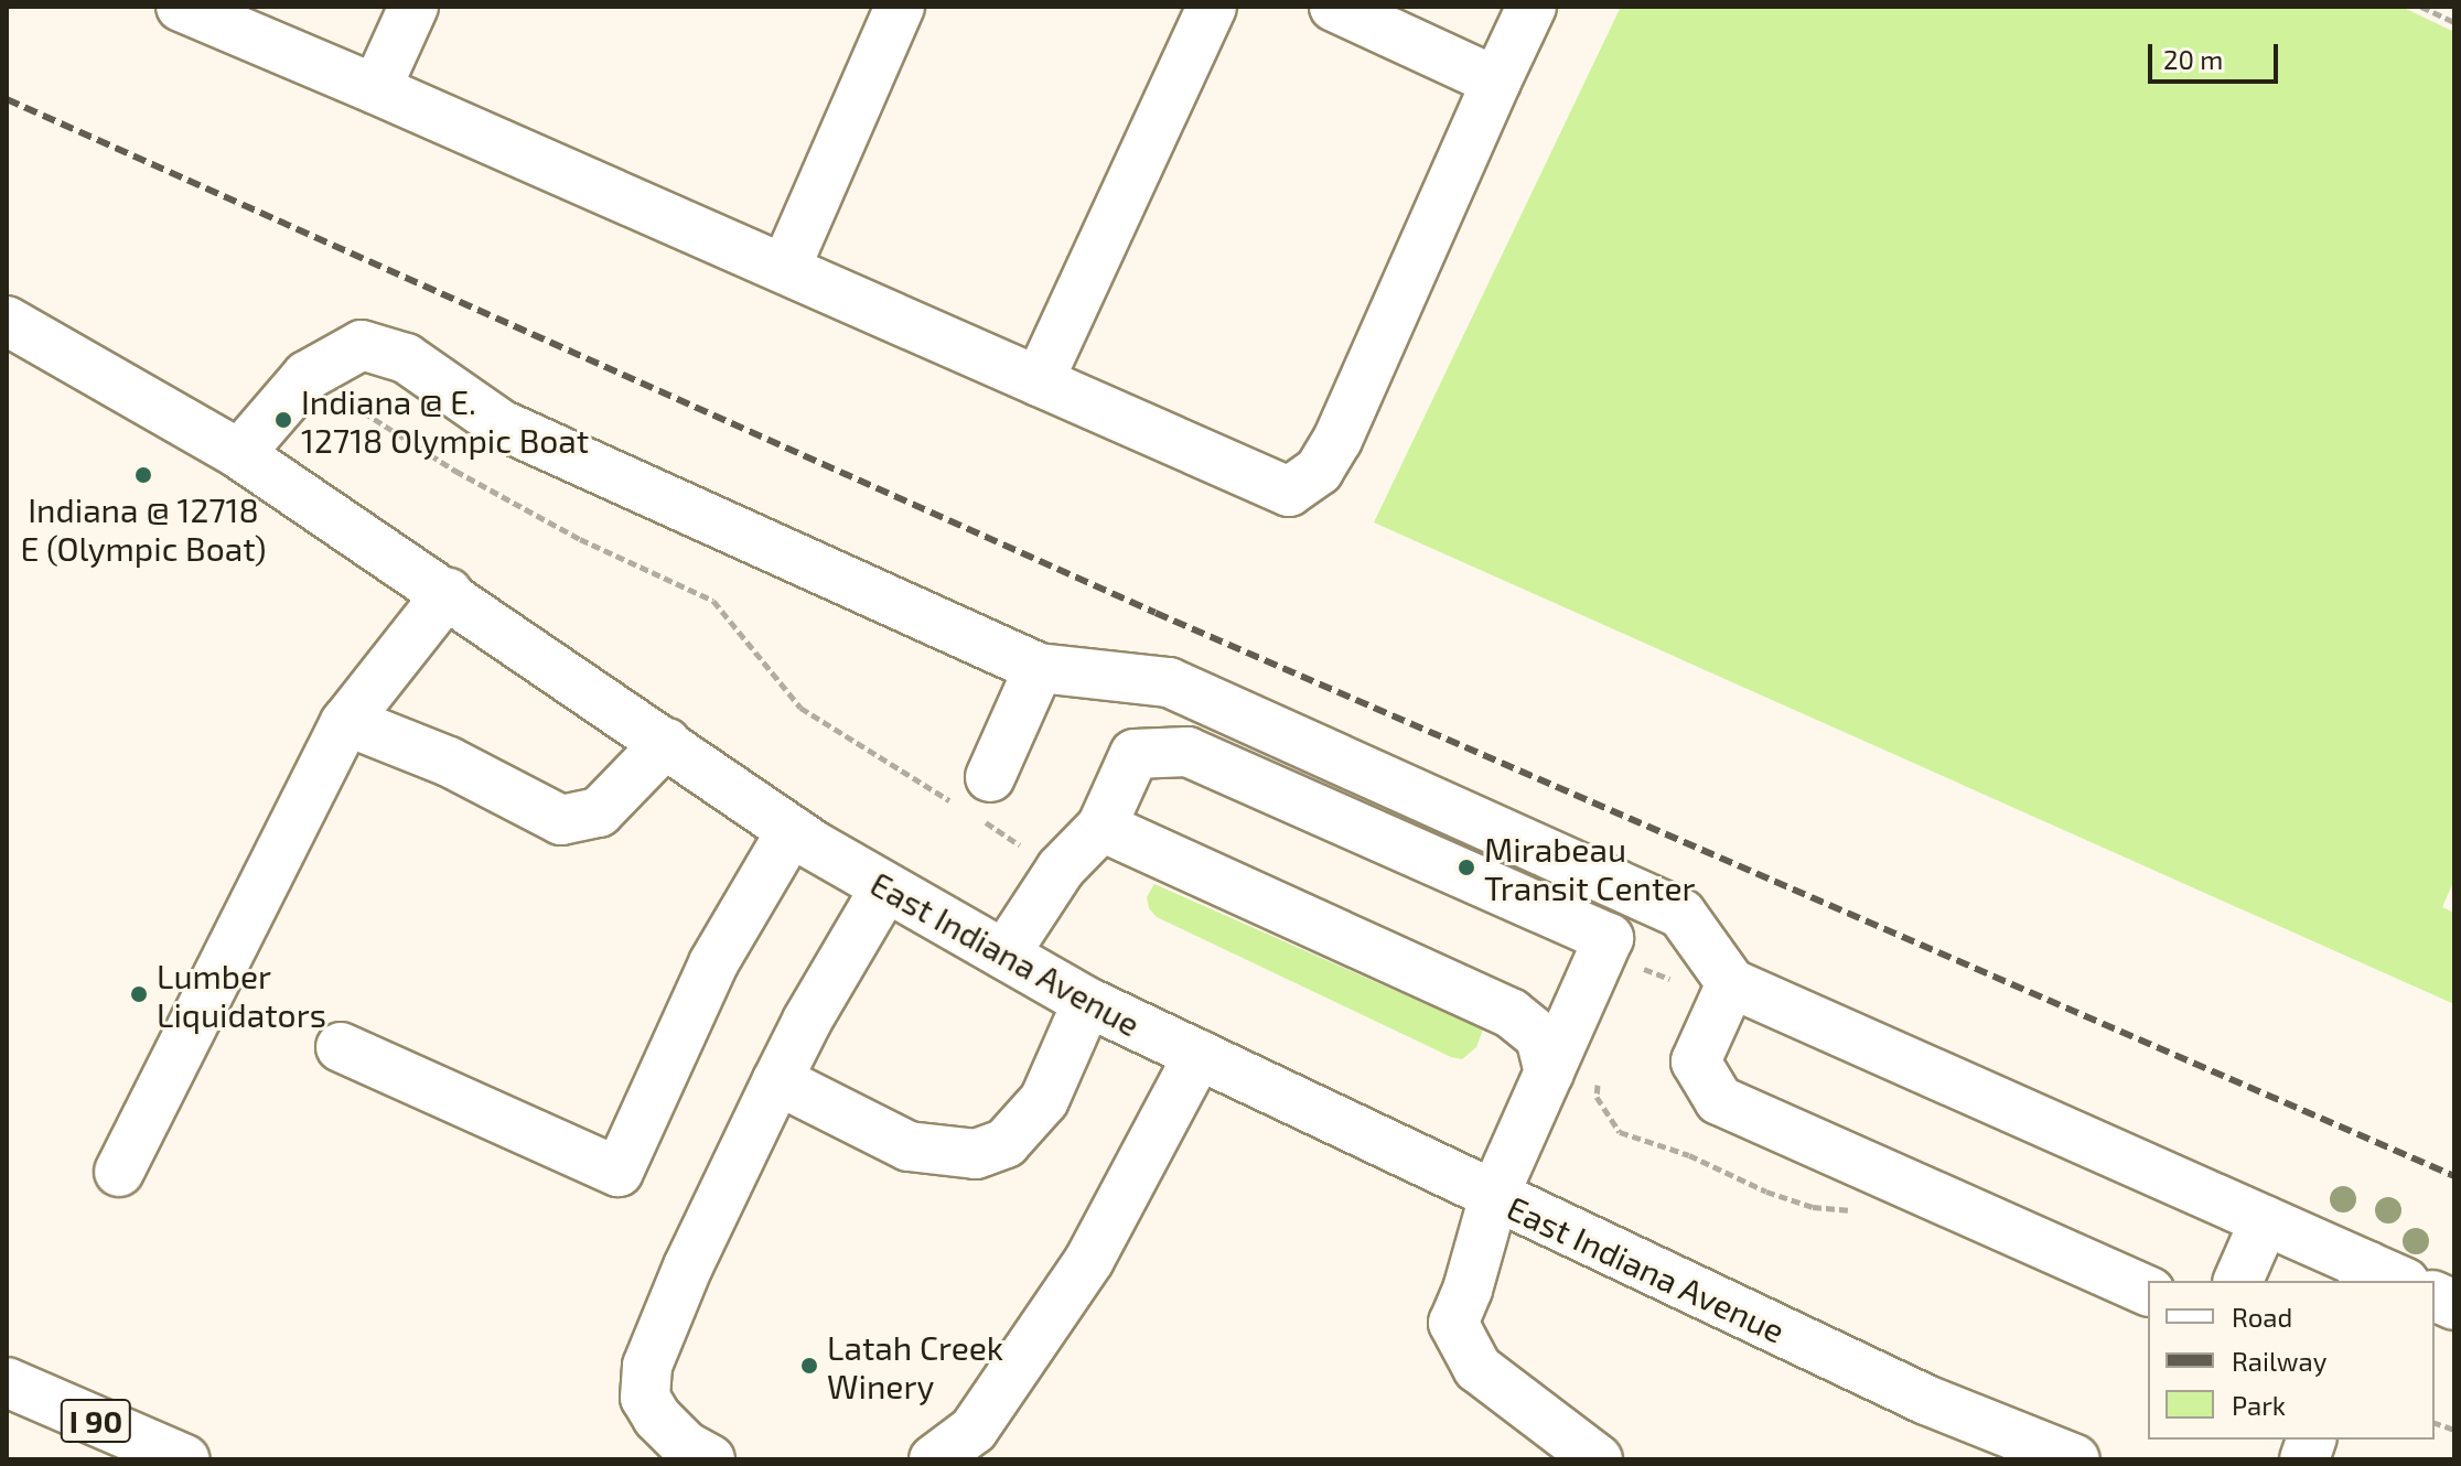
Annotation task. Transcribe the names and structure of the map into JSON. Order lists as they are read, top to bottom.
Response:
{
  "streets": {
    "main road": ["East Indiana Avenue", "I 90"]
  },
  "places": [
    "Indiana @ E. 12718 Olympic Boat",
    "Indiana @ 12718 E (Olympic Boat)",
    "Mirabeau Transit Center",
    "Lumber Liquidators",
    "Latah Creek Winery"
  ],
  "legend": ["Road", "Railway", "Park"],
  "scale_bar": "20 m"
}
